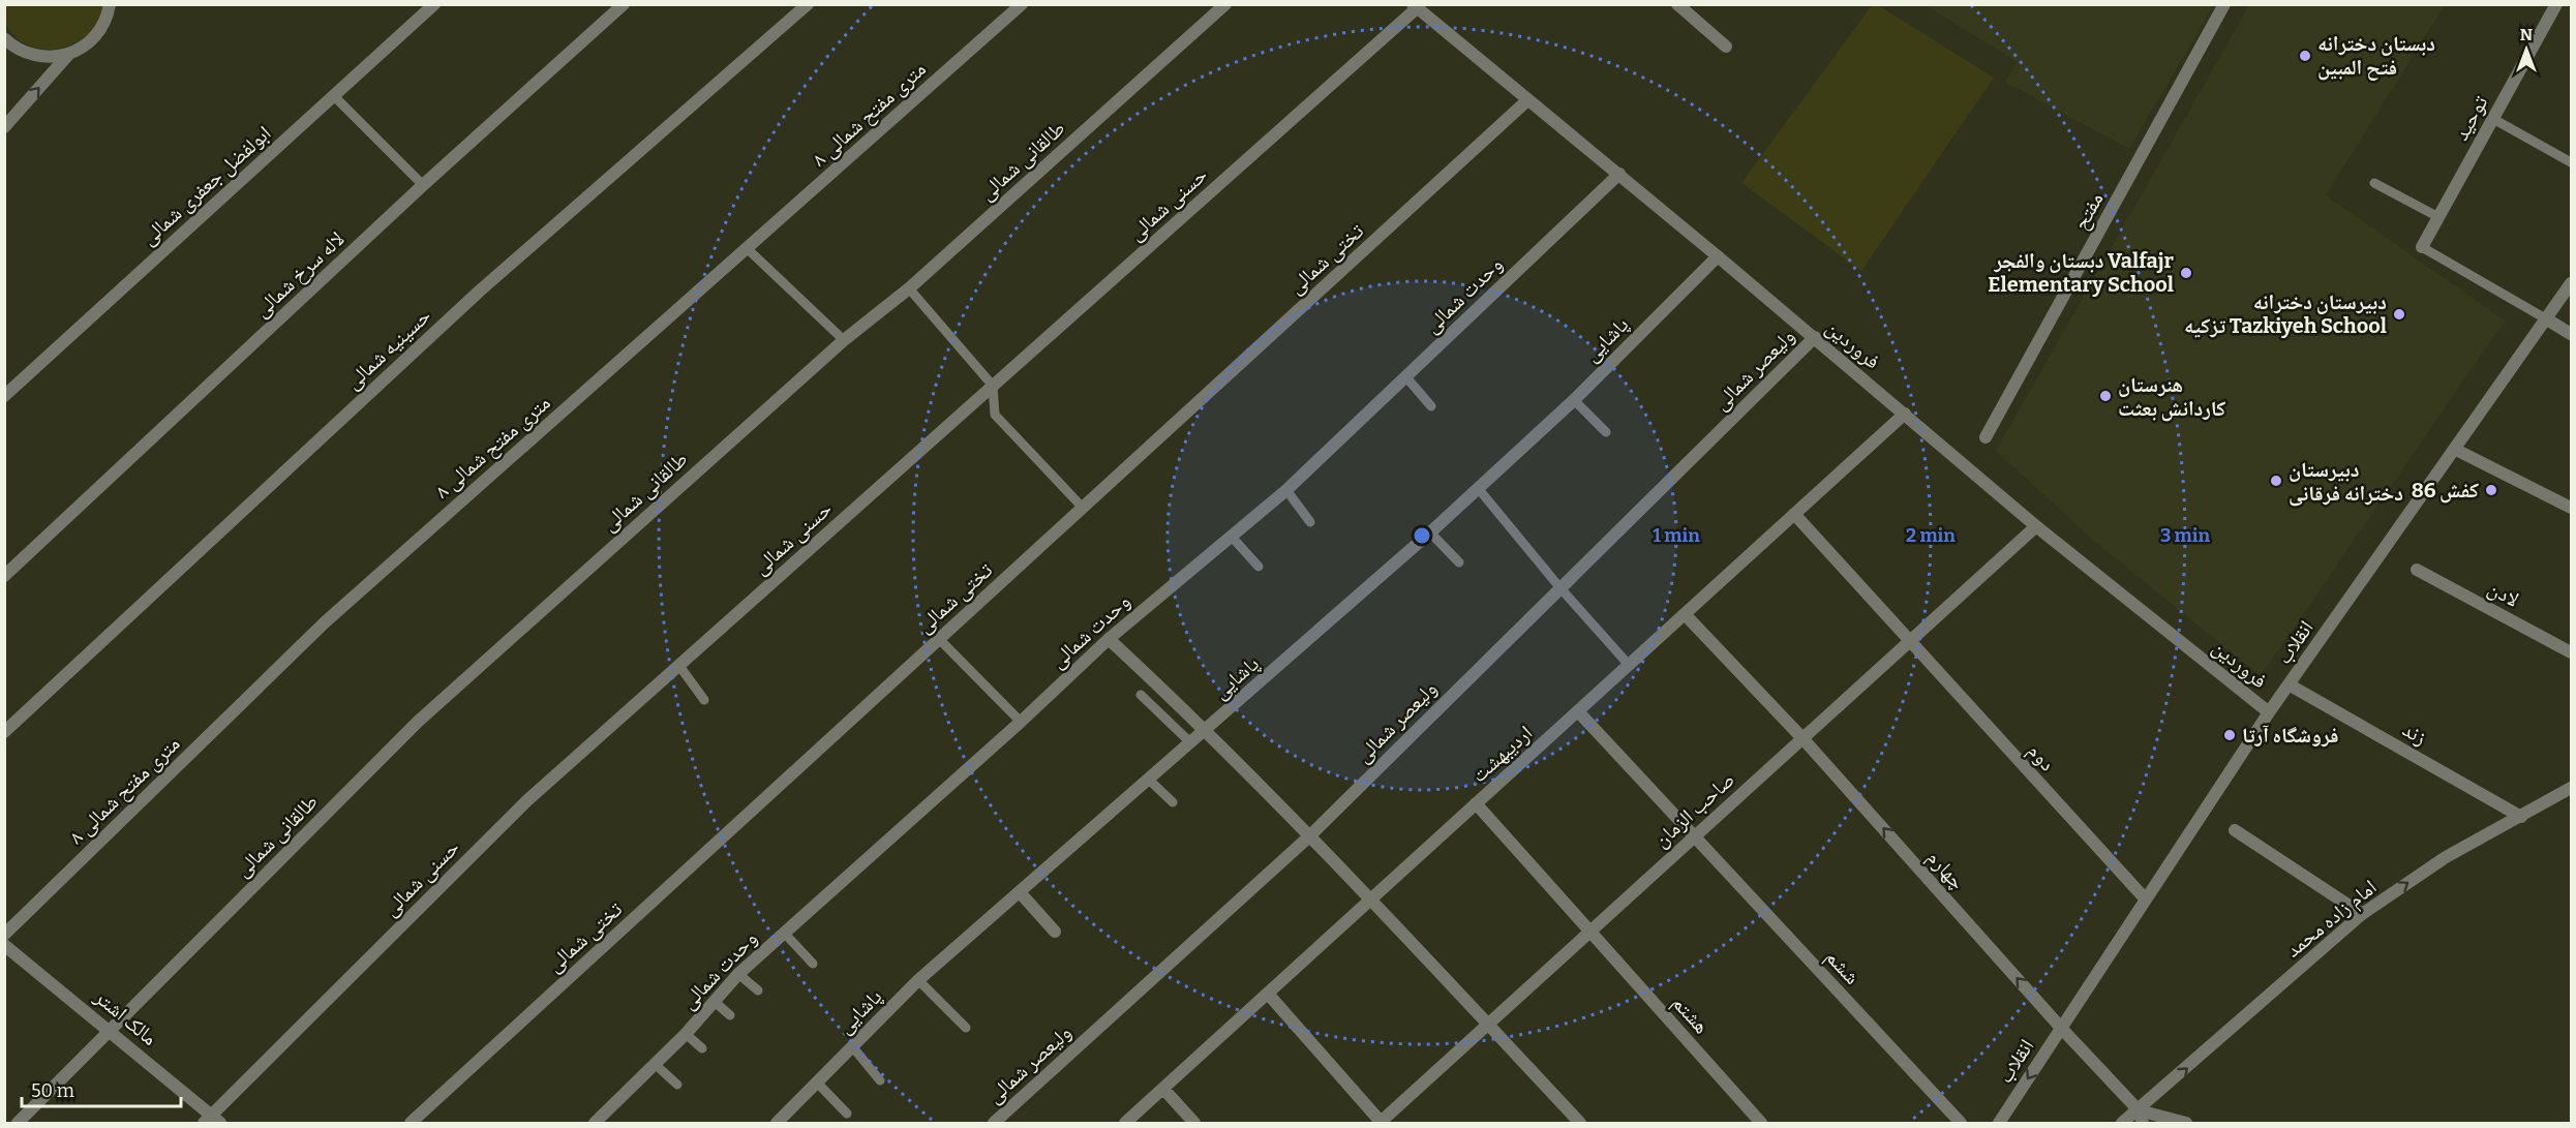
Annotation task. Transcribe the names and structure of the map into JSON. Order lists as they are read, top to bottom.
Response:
{
  "streets": {
    "street": [
      "۸ متری مفتح شمالی",
      "توحید",
      "طالقانی شمالی",
      "ابولفضل جعفری شمالی",
      "حسنی شمالی",
      "مفتح",
      "تختی شمالی",
      "لاله سرخ شمالی",
      "وحدت شمالی",
      "پاشایی",
      "فروردین",
      "حسینیه شمالی",
      "ولیعصر شمالی",
      "لادن",
      "انقلاب",
      "زند",
      "اردیبهشت",
      "دوم",
      "صاحب الزمان",
      "چهارم",
      "امام زاده محمد",
      "ششم",
      "هشتم",
      "مالک اشتر"
    ]
  },
  "crossings": [
    ["طالقانی شمالی", "مالک اشتر"],
    ["حسنی شمالی", "فروردین"],
    ["حسنی شمالی", "مالک اشتر"],
    ["تختی شمالی", "فروردین"],
    ["وحدت شمالی", "فروردین"],
    ["پاشایی", "فروردین"],
    ["فروردین", "ولیعصر شمالی"],
    ["فروردین", "انقلاب"],
    ["فروردین", "اردیبهشت"],
    ["فروردین", "صاحب الزمان"],
    ["انقلاب", "زند"],
    ["انقلاب", "دوم"],
    ["انقلاب", "چهارم"],
    ["زند", "امام زاده محمد"],
    ["اردیبهشت", "دوم"],
    ["اردیبهشت", "چهارم"],
    ["اردیبهشت", "ششم"],
    ["اردیبهشت", "هشتم"],
    ["دوم", "صاحب الزمان"],
    ["صاحب الزمان", "چهارم"],
    ["صاحب الزمان", "ششم"],
    ["صاحب الزمان", "هشتم"],
    ["چهارم", "امام زاده محمد"]
  ],
  "one_way": ["چهارم", "امام زاده محمد"],
  "places": [
    "دبستان دخترانه فتح المبین",
    "دبستان والفجر Valfajr Elementary School",
    "دبیرستان دخترانه تزكيه Tazkiyeh School",
    "هنرستان کاردانش بعثت",
    "دبیرستان دخترانه فرقانی",
    "کفش 86",
    "فروشگاه آرتا"
  ],
  "scale_bar": "50 m",
  "north": "top",
  "rings": ["1 min", "2 min", "3 min"]
}
